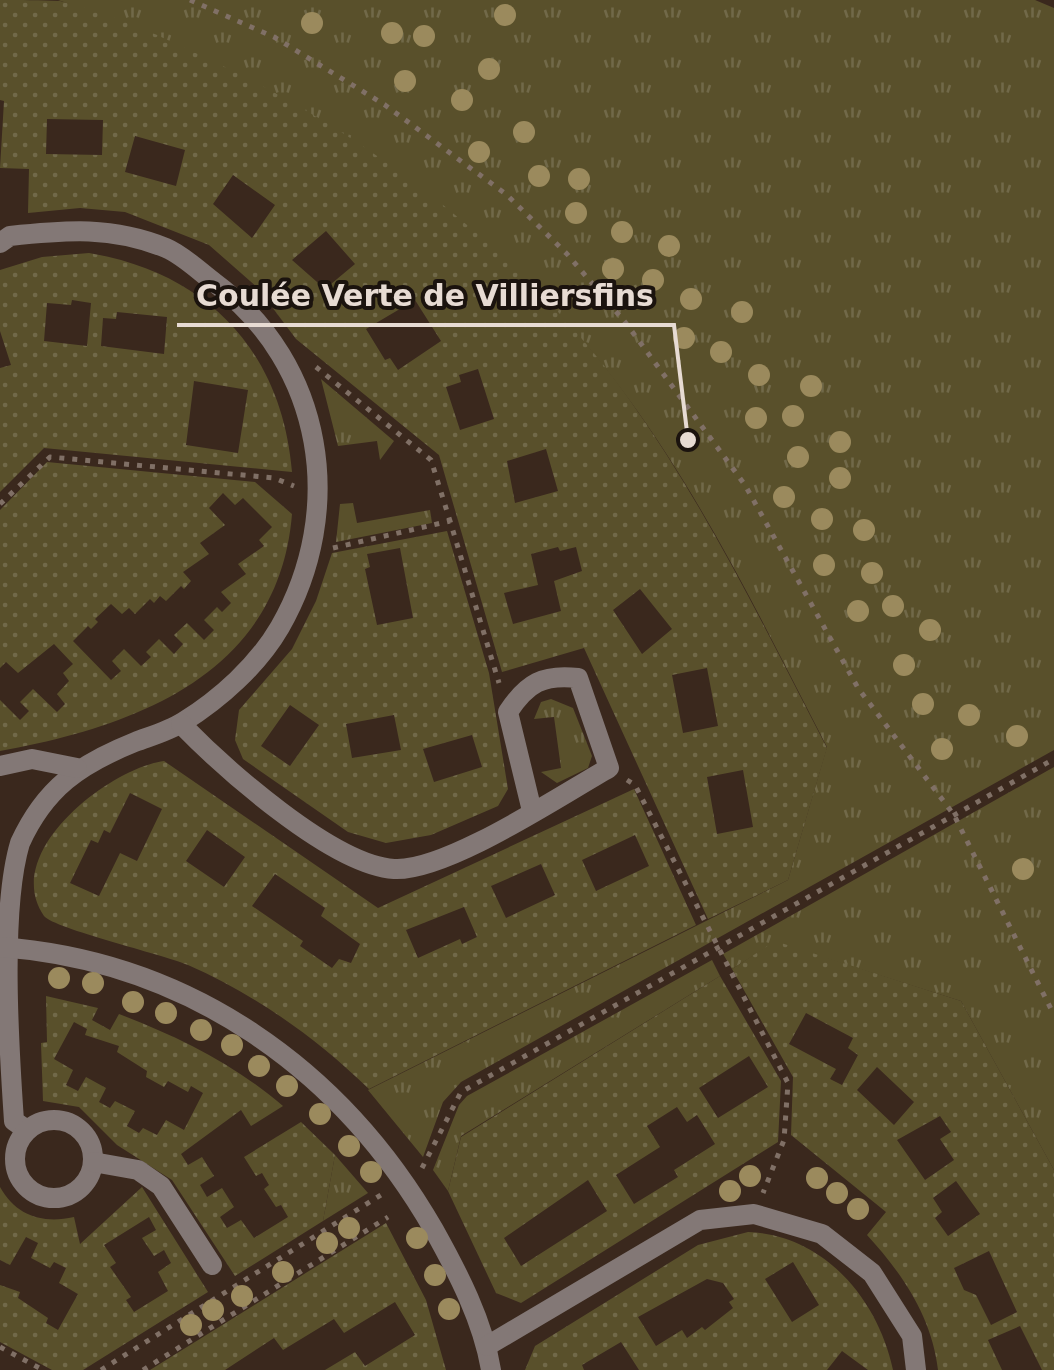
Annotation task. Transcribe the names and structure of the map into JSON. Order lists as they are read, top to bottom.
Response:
{
  "places": ["Coulée Verte de Villiersfins"]
}
